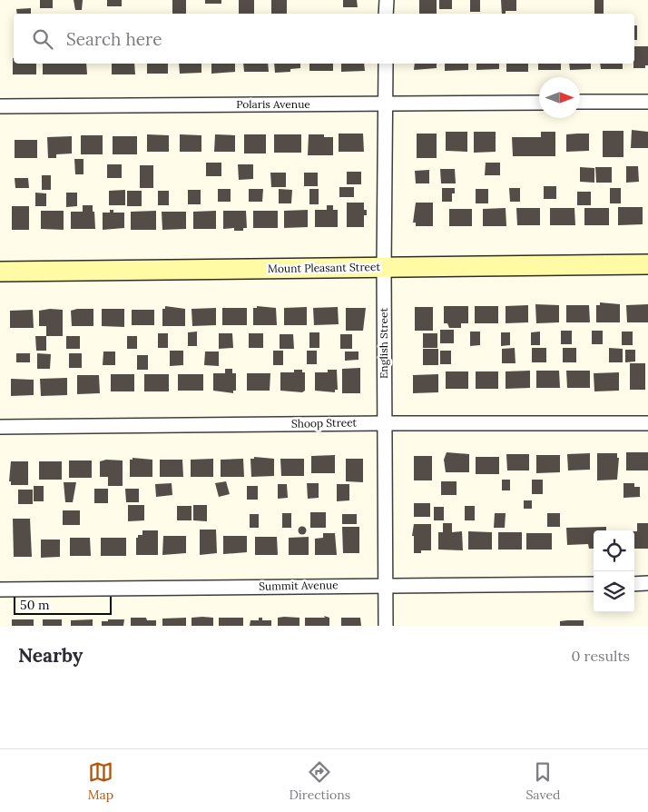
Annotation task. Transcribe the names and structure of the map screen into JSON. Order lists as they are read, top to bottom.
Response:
{
  "streets": {
    "street": [
      "Polaris Avenue",
      "Mount Pleasant Street",
      "English Street",
      "Shoop Street",
      "Summit Avenue"
    ]
  },
  "crossings": [
    ["Polaris Avenue", "English Street"],
    ["Mount Pleasant Street", "English Street"],
    ["English Street", "Shoop Street"],
    ["English Street", "Summit Avenue"]
  ],
  "scale_bar": "50 m",
  "north": "right",
  "page": {
    "search": "Search here",
    "scale": "50 m",
    "heading": ["Nearby", "0 results"],
    "nav": ["Map", "Directions", "Saved"]
  }
}
